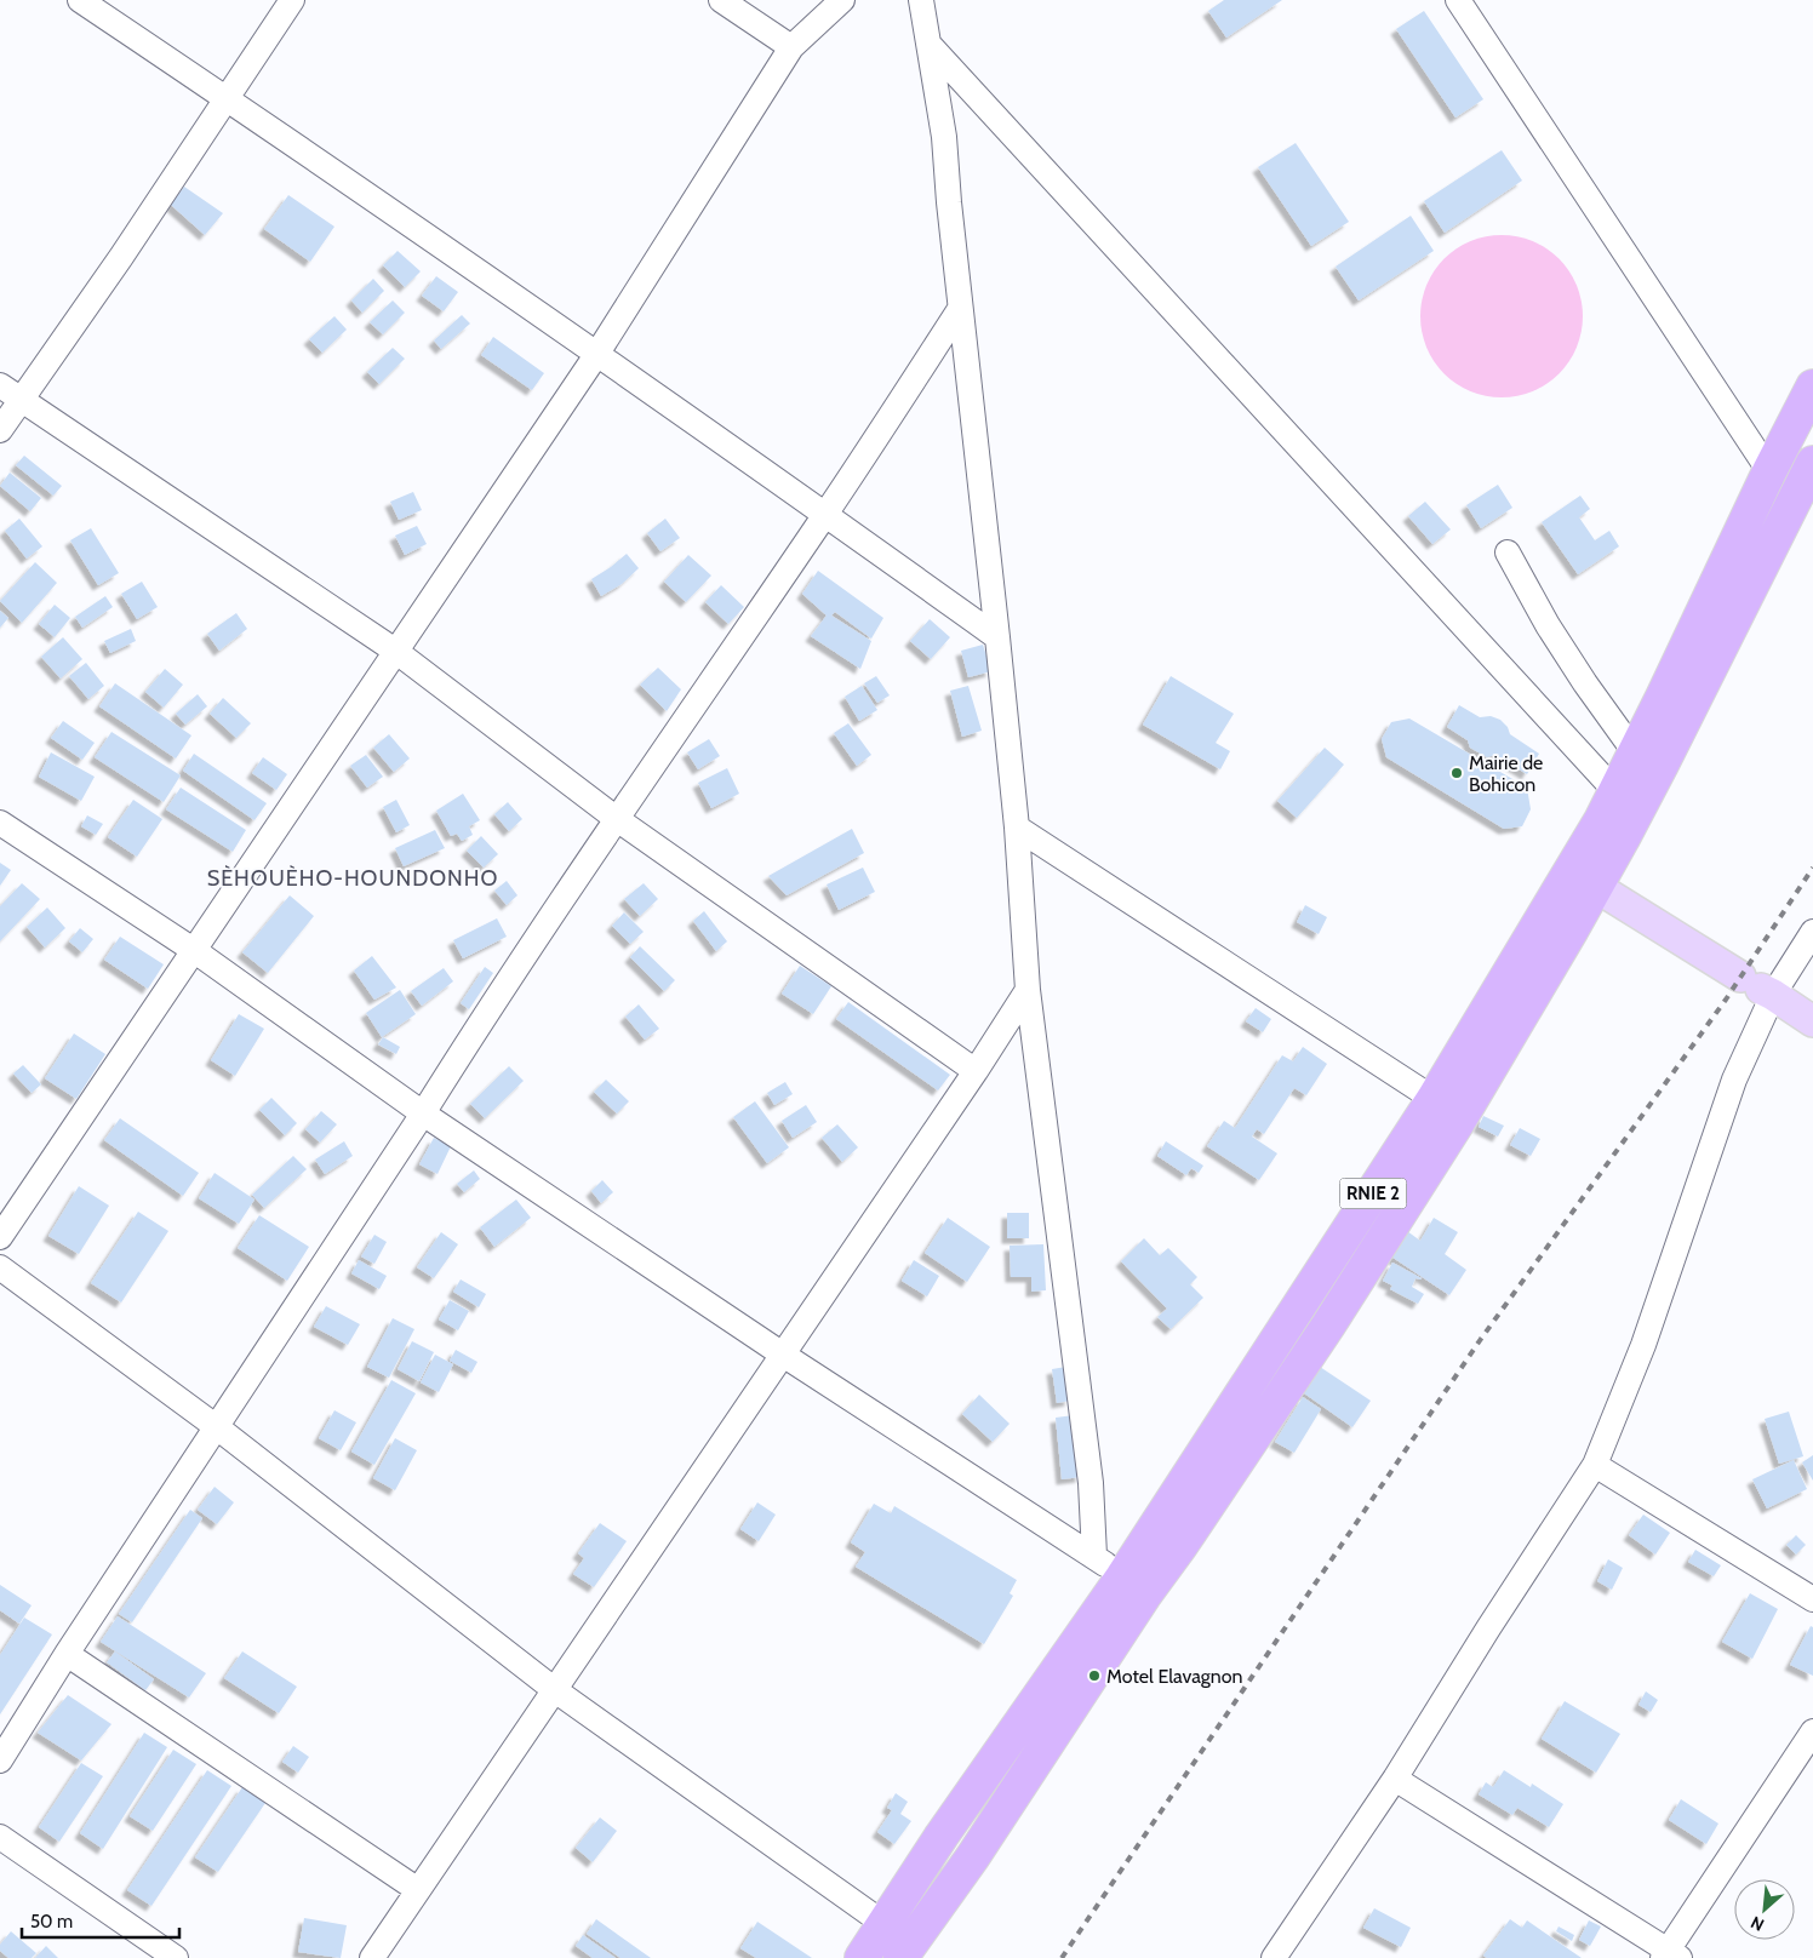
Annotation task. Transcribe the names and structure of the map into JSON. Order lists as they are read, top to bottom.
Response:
{
  "streets": {
    "highway": ["RNIE 2"]
  },
  "districts": ["SÈHOUÈHO-HOUNDONHO"],
  "places": ["Mairie de Bohicon", "Motel Elavagnon"],
  "scale_bar": "50 m",
  "north": "bottom left"
}
